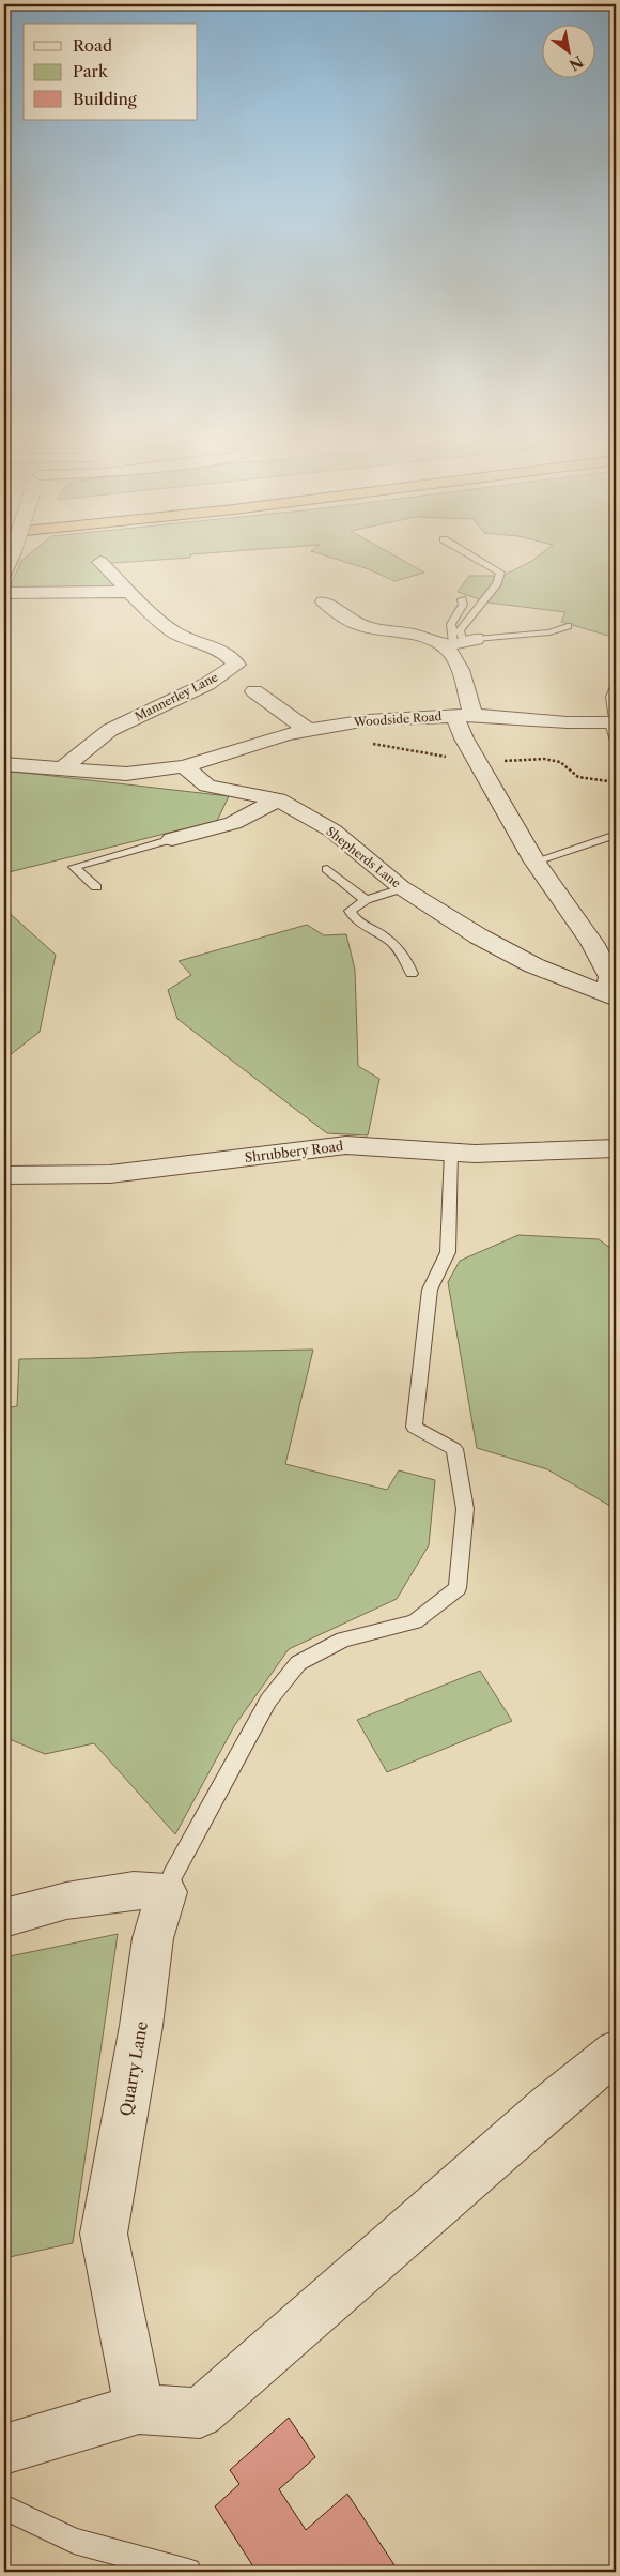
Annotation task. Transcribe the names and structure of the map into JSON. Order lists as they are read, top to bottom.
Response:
{
  "streets": {
    "street": [
      "Mannerley Lane",
      "Woodside Road",
      "Shepherds Lane",
      "Shrubbery Road",
      "Quarry Lane"
    ]
  },
  "crossings": [
    ["Woodside Road", "Shepherds Lane"]
  ],
  "legend": ["Road", "Park", "Building"],
  "north": "bottom right"
}
